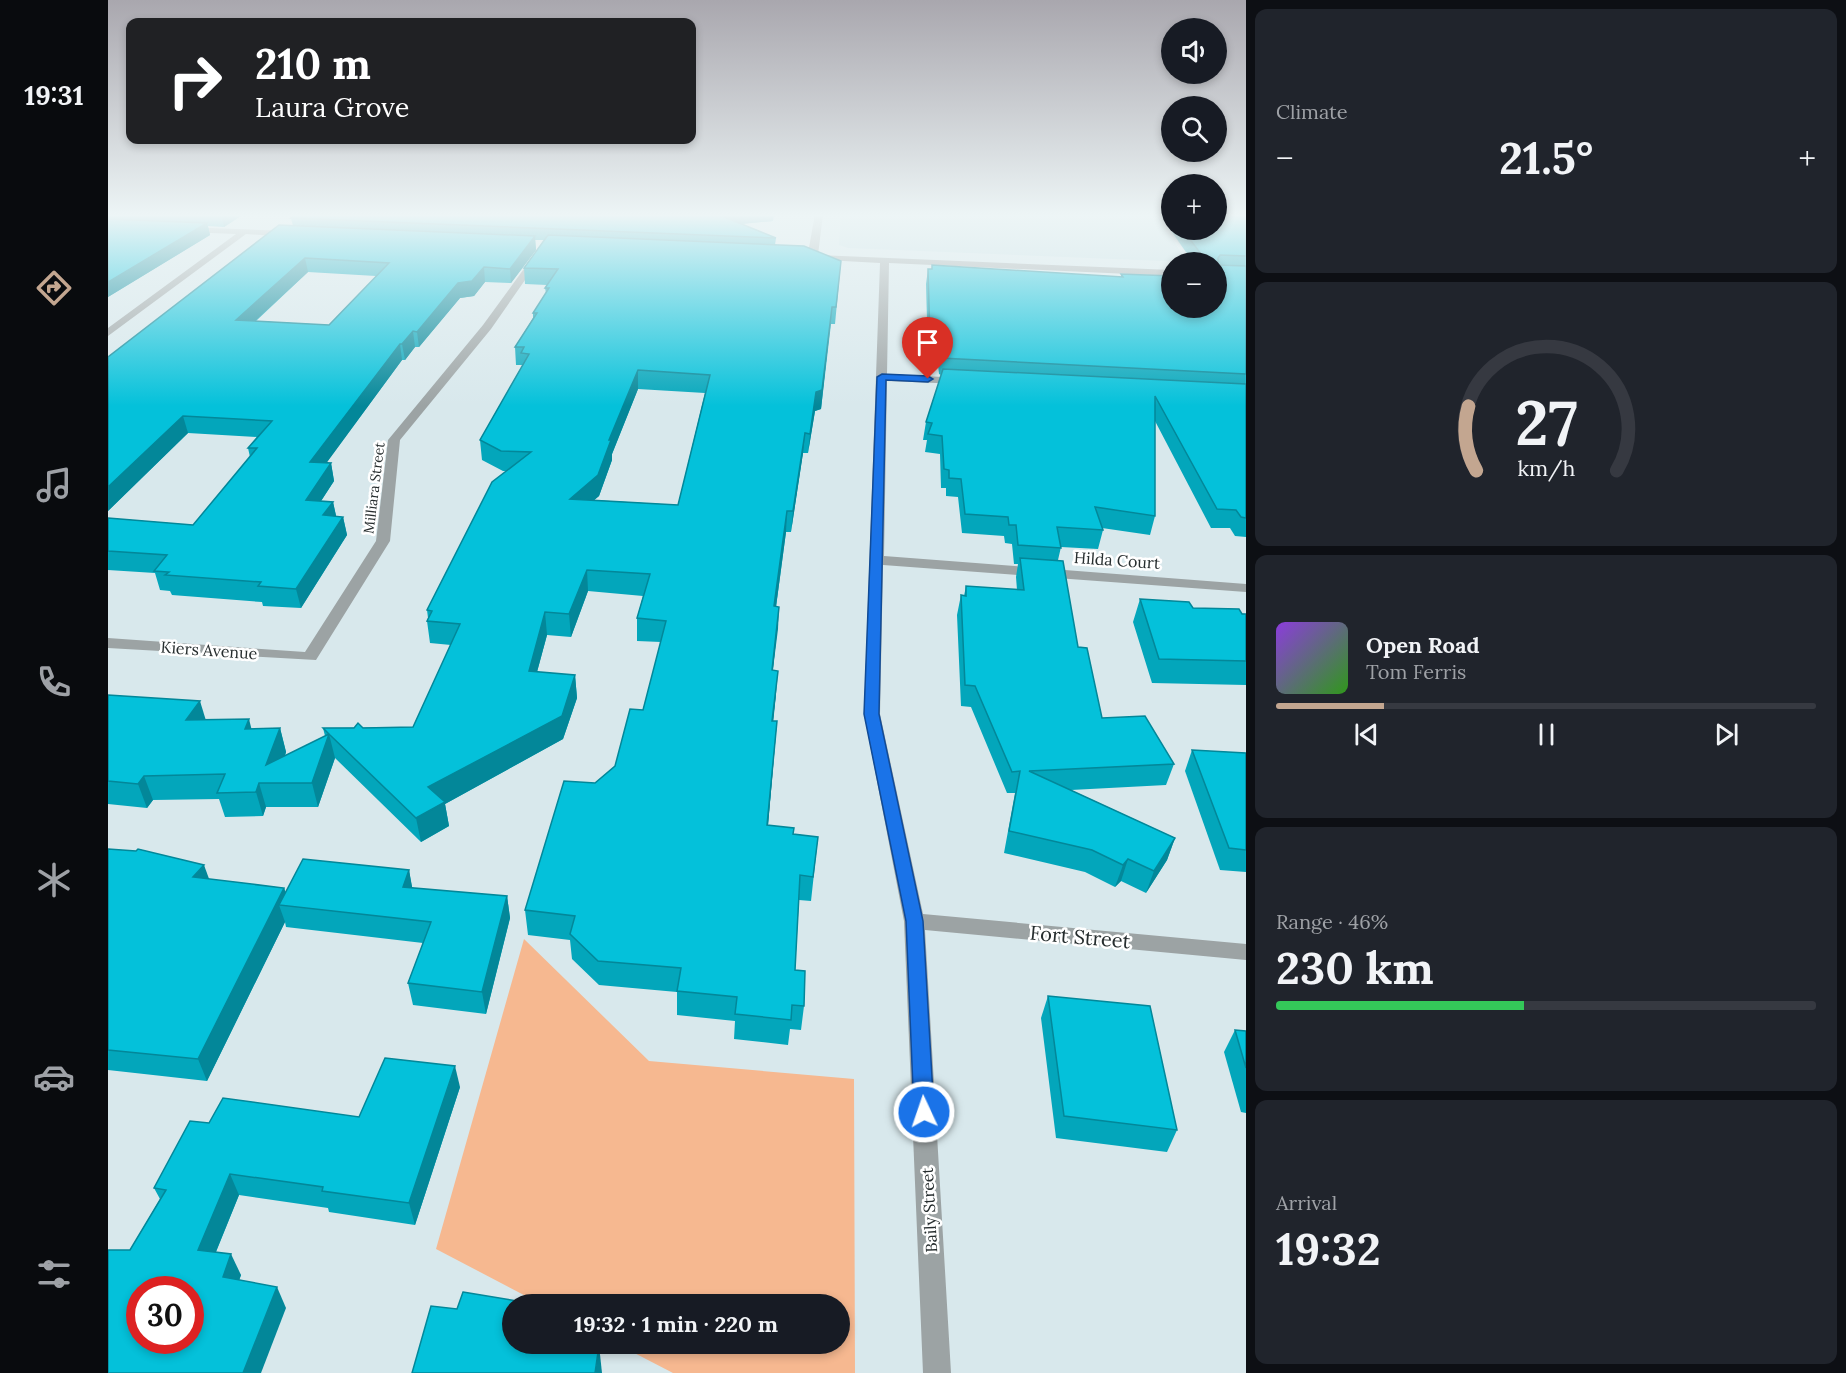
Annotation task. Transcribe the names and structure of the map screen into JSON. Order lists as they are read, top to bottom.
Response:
{
  "streets": {
    "street": [
      "Milliara Street",
      "Hilda Court",
      "Kiers Avenue",
      "Fort Street",
      "Baily Street"
    ]
  },
  "crossings": [
    ["Milliara Street", "Kiers Avenue"],
    ["Hilda Court", "Baily Street"],
    ["Fort Street", "Baily Street"]
  ],
  "page": {
    "tabs": "19:31",
    "tile": [
      "Climate",
      ["Range · 46%", "230 km"],
      ["Arrival", "19:32"]
    ],
    "map_buttons": ["+", "−"],
    "turn": ["210 m", "Laura Grove"],
    "heat": ["−", "21.5°", "+"],
    "song": ["Open Road", "Tom Ferris"],
    "limit": "30",
    "trip": "19:32 · 1 min · 220 m",
    "gauge": ["27", "km/h"]
  }
}
